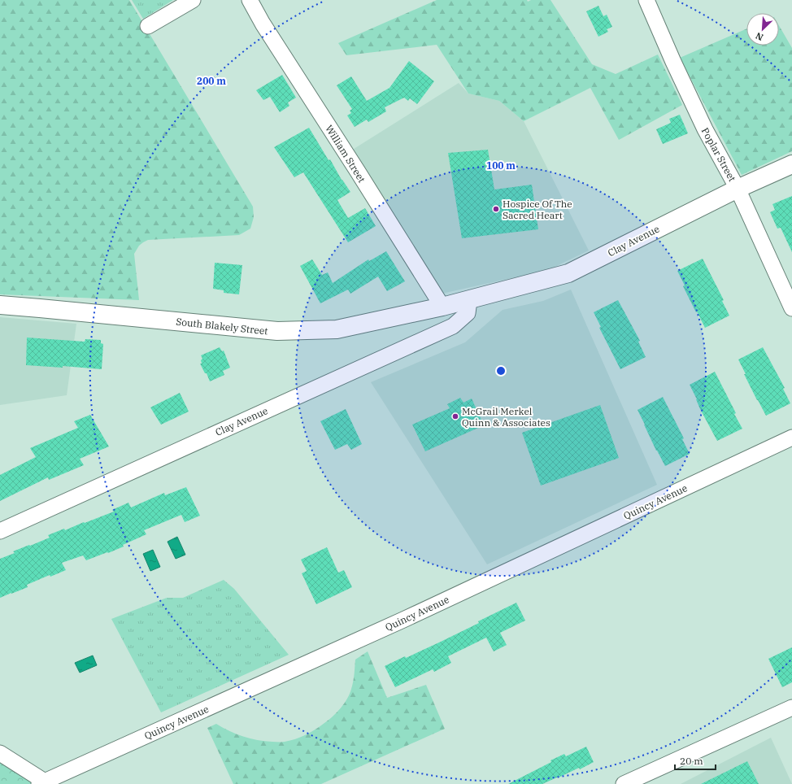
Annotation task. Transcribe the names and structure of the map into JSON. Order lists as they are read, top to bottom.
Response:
{
  "streets": {
    "main road": ["Clay Avenue", "South Blakely Street"],
    "street": ["William Street", "Poplar Street", "Quincy Avenue"]
  },
  "crossings": [
    ["William Street", "Clay Avenue"],
    ["William Street", "South Blakely Street"],
    ["Poplar Street", "Clay Avenue"],
    ["Clay Avenue", "South Blakely Street"]
  ],
  "places": ["Hospice Of The Sacred Heart", "McGrail Merkel Quinn & Associates"],
  "scale_bar": "20 m",
  "north": "bottom left",
  "rings": ["200 m", "100 m"]
}
